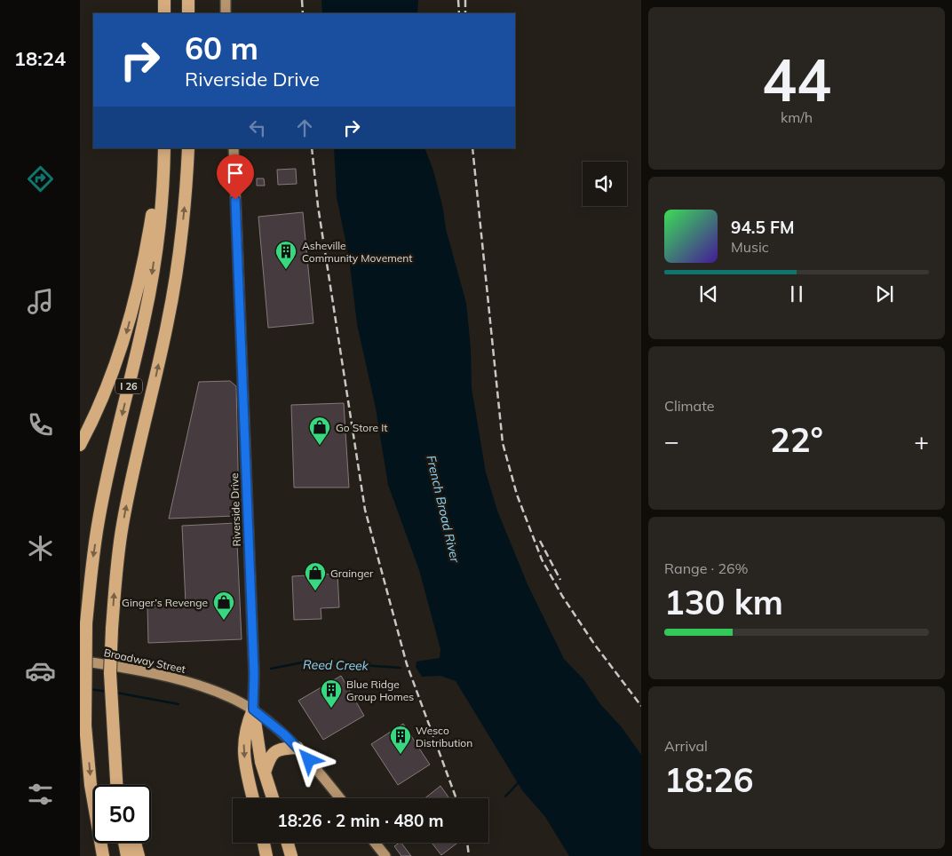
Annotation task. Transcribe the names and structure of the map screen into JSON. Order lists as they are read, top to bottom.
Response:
{
  "streets": {
    "highway": ["I 26"],
    "main road": ["Riverside Drive", "Broadway Street"]
  },
  "crossings": [
    ["Riverside Drive", "Broadway Street"]
  ],
  "water": ["French Broad River", "Reed Creek"],
  "places": {
    "building": ["Asheville Community Movement", "Blue Ridge Group Homes", "Wesco Distribution"],
    "shop": ["Go Store It", "Grainger", "Ginger’s Revenge"]
  },
  "page": {
    "tabs": "18:24",
    "tile": [
      ["44", "km/h"],
      "Climate",
      ["Range · 26%", "130 km"],
      ["Arrival", "18:26"]
    ],
    "turn": ["60 m", "Riverside Drive"],
    "song": ["94.5 FM", "Music"],
    "heat": ["−", "22°", "+"],
    "limit": "50",
    "trip": "18:26 · 2 min · 480 m"
  }
}
